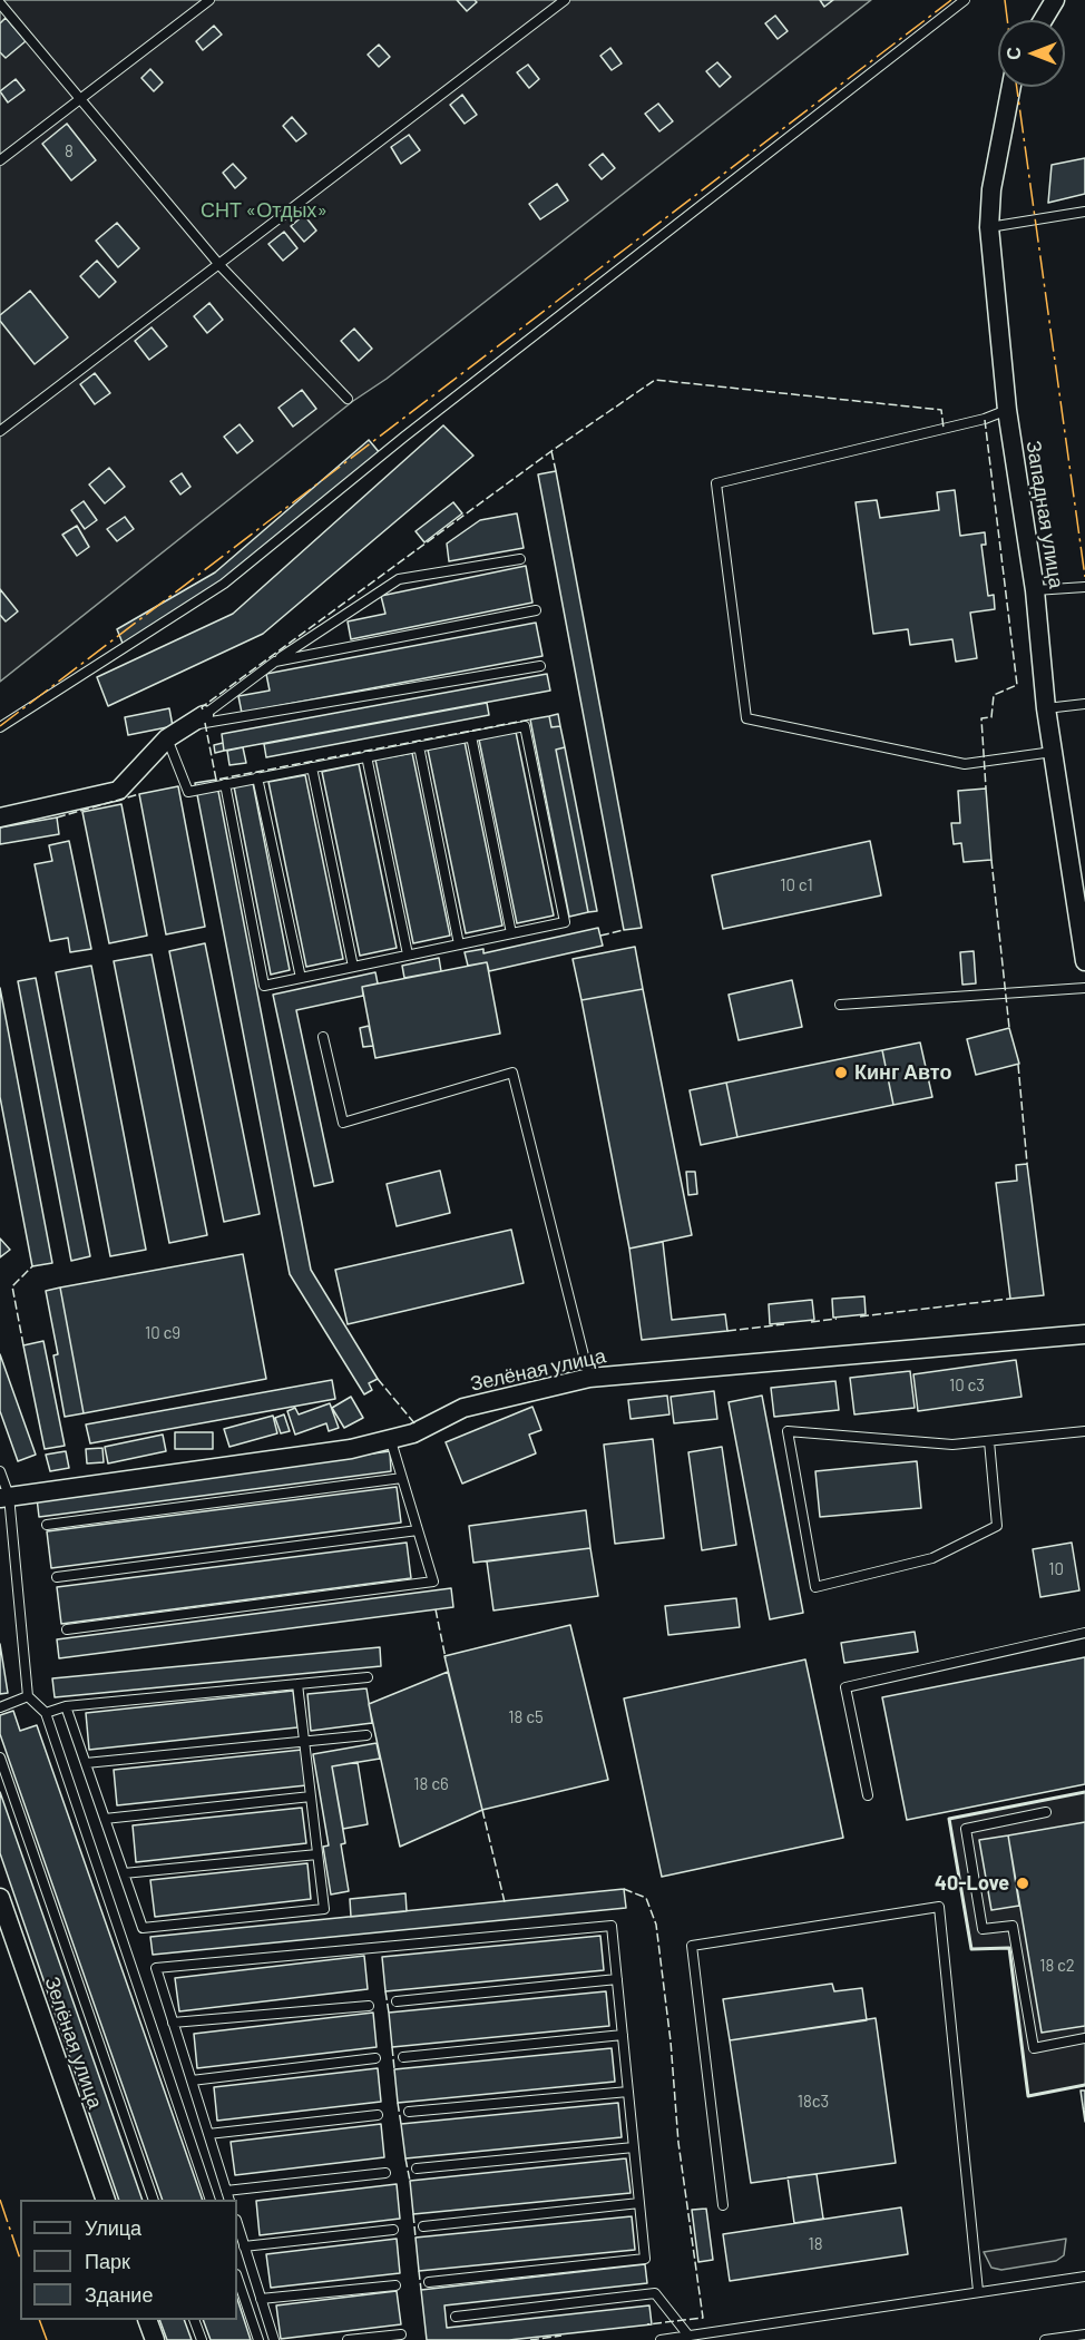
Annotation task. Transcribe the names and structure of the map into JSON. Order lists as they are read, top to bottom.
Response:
{
  "streets": {
    "street": ["Западная улица", "Зелёная улица"]
  },
  "parks": ["СНТ «Отдых»"],
  "places": ["Кинг Авто", "40-Love"],
  "house_numbers": [
    "8",
    "10 с1",
    "10 с9",
    "10 с3",
    "10",
    "18 с5",
    "18 с6",
    "18 с2",
    "18с3",
    "18"
  ],
  "legend": ["Улица", "Парк", "Здание"],
  "north": "left"
}
